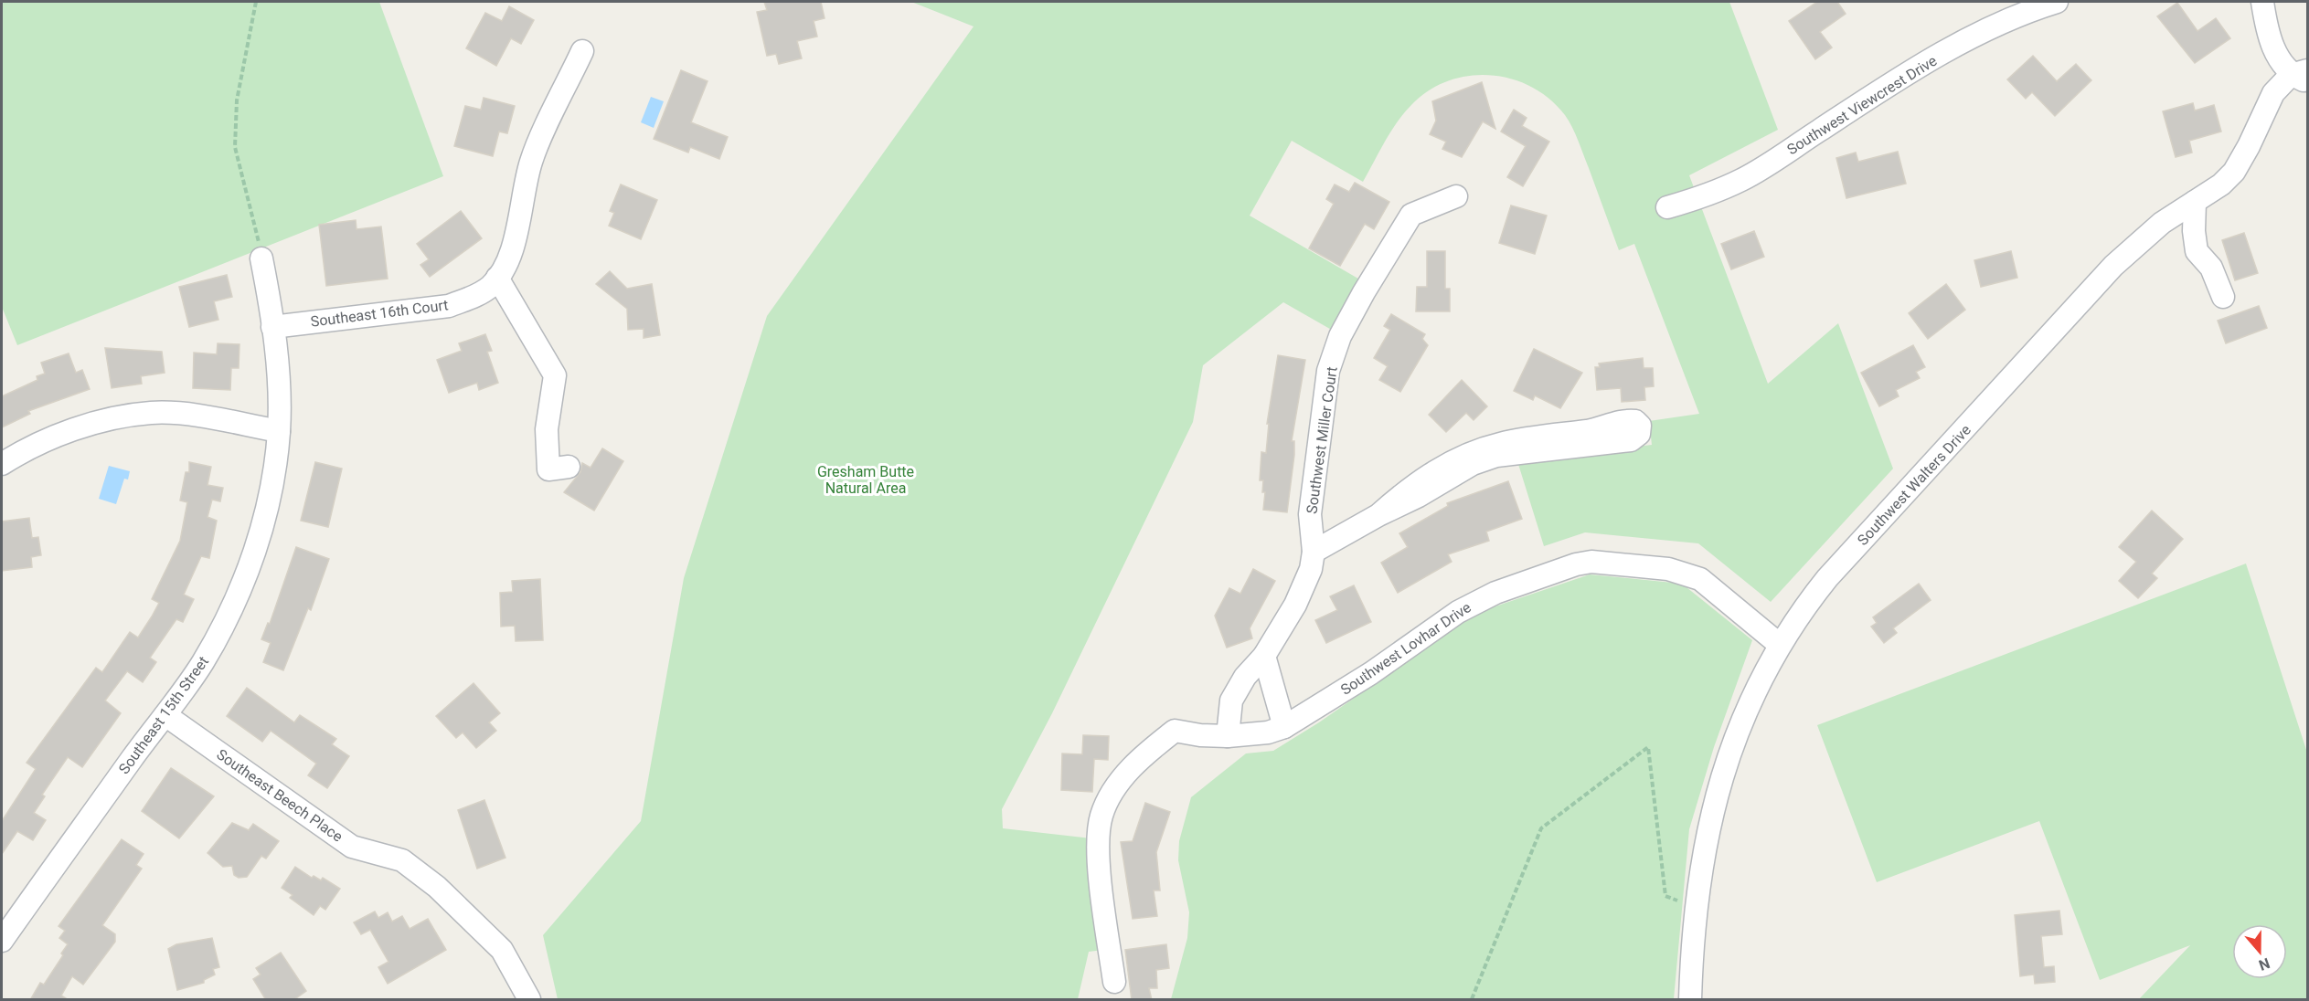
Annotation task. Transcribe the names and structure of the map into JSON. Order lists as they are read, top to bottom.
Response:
{
  "streets": {
    "street": [
      "Southwest Viewcrest Drive",
      "Southeast 16th Court",
      "Southwest Miller Court",
      "Southwest Walters Drive",
      "Southwest Lovhar Drive",
      "Southeast 15th Street",
      "Southeast Beech Place"
    ]
  },
  "crossings": [
    ["Southeast 16th Court", "Southeast 15th Street"],
    ["Southwest Miller Court", "Southwest Lovhar Drive"],
    ["Southwest Walters Drive", "Southwest Lovhar Drive"],
    ["Southeast 15th Street", "Southeast Beech Place"]
  ],
  "parks": ["Gresham Butte Natural Area"],
  "north": "bottom"
}
